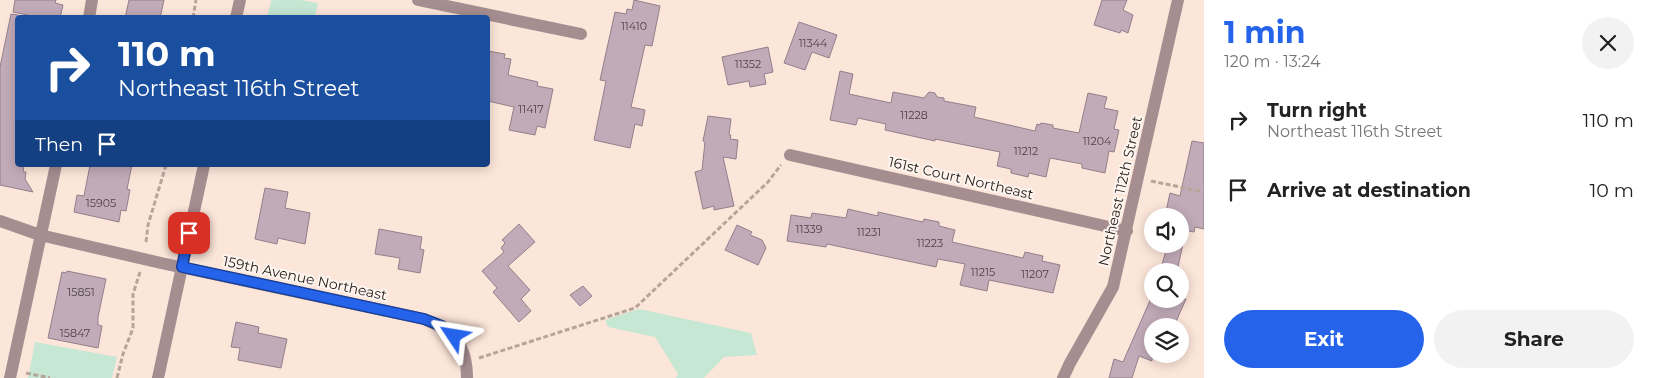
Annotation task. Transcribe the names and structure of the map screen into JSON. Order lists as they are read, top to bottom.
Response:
{
  "streets": {
    "street": ["161st Court Northeast", "Northeast 112th Street", "159th Avenue Northeast"]
  },
  "crossings": [
    ["161st Court Northeast", "Northeast 112th Street"]
  ],
  "house_numbers": [
    "11410",
    "11344",
    "11352",
    "11417",
    "11228",
    "11204",
    "11212",
    "15905",
    "11339",
    "11231",
    "11223",
    "11215",
    "11207",
    "15851",
    "15847"
  ],
  "page": {
    "heading": ["1 min", "120 m · 13:24"],
    "turn": ["110 m", "Northeast 116th Street"],
    "list": [
      {
        "name": "Turn right",
        "note": "Northeast 116th Street",
        "value": "110 m"
      },
      {
        "name": "Arrive at destination",
        "value": "10 m"
      }
    ],
    "then": "Then",
    "buttons": ["Exit", "Share"]
  }
}
